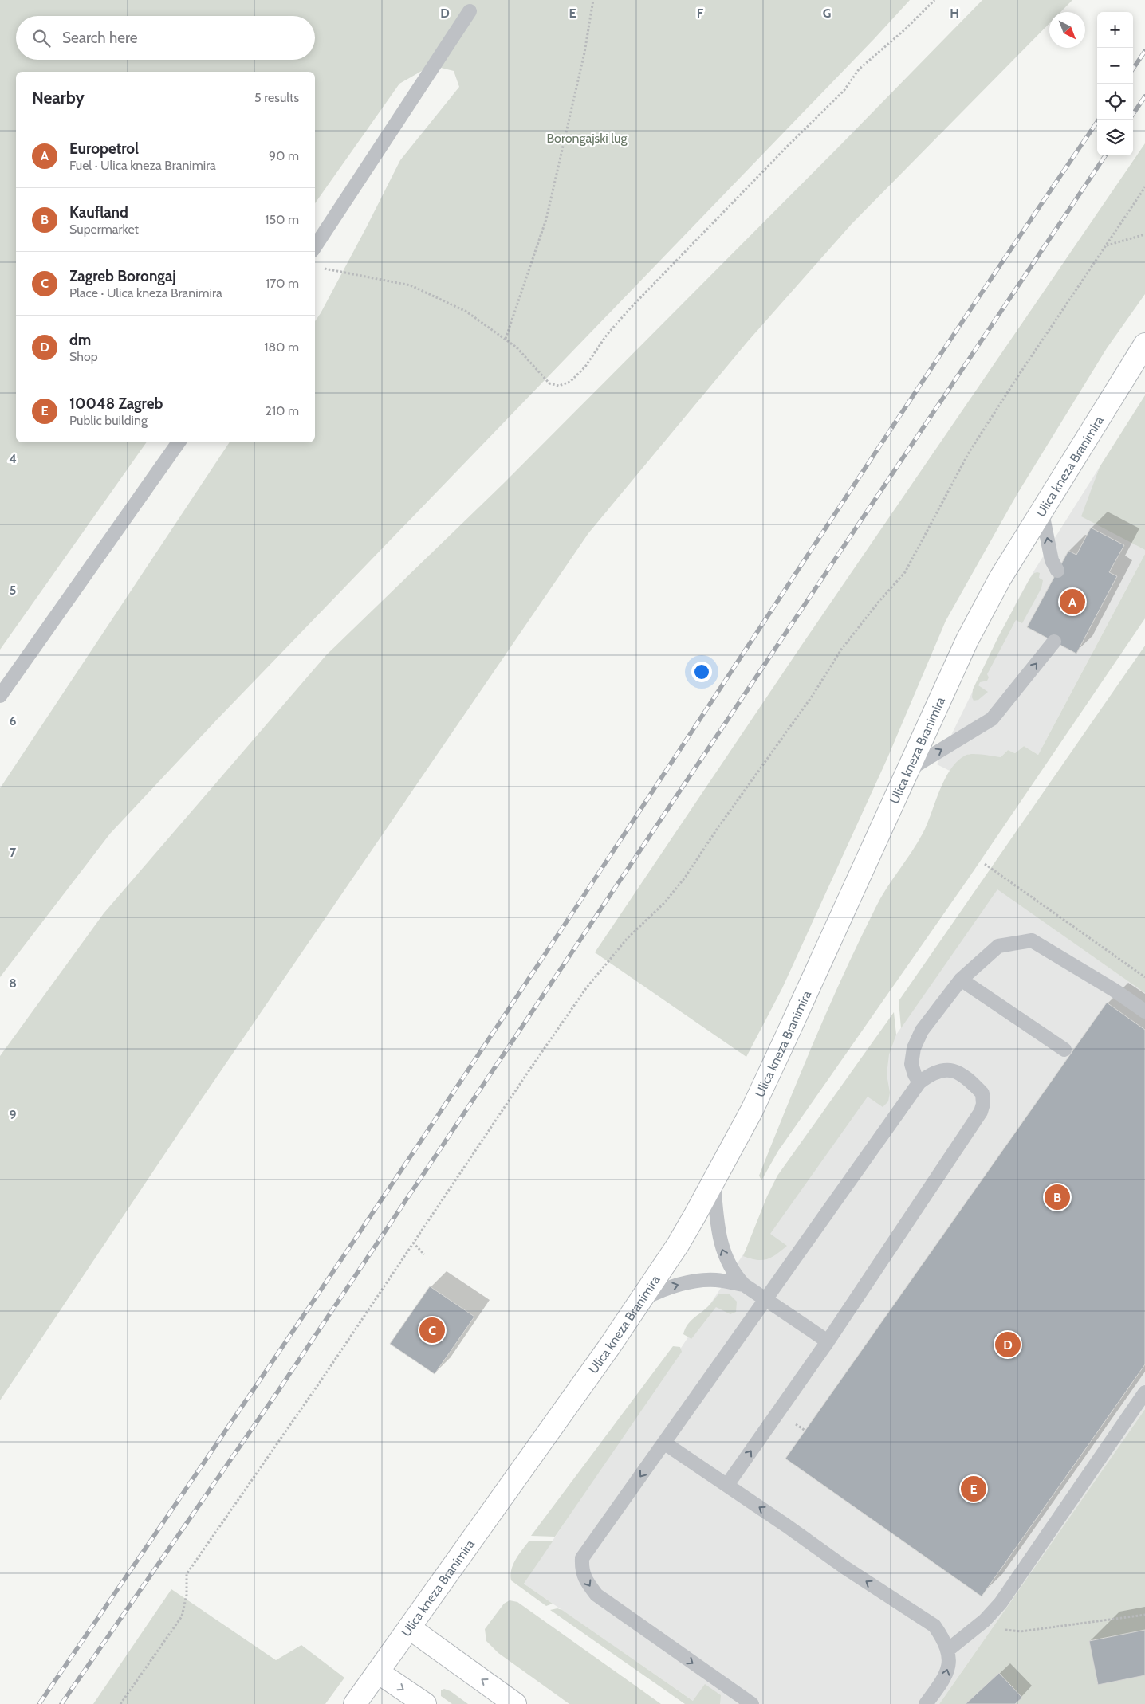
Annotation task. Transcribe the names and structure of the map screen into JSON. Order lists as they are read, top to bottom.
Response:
{
  "streets": {
    "main road": ["Ulica kneza Branimira"]
  },
  "parks": ["Borongajski lug"],
  "north": "bottom right",
  "page": {
    "map_buttons": ["+", "−"],
    "search": "Search here",
    "heading": ["Nearby", "5 results"],
    "list": [
      {
        "mark": "A",
        "name": "Europetrol",
        "note": "Fuel · Ulica kneza Branimira",
        "value": "90 m"
      },
      {
        "mark": "B",
        "name": "Kaufland",
        "note": "Supermarket",
        "value": "150 m"
      },
      {
        "mark": "C",
        "name": "Zagreb Borongaj",
        "note": "Place · Ulica kneza Branimira",
        "value": "170 m"
      },
      {
        "mark": "D",
        "name": "dm",
        "note": "Shop",
        "value": "180 m"
      },
      {
        "mark": "E",
        "name": "10048 Zagreb",
        "note": "Public building",
        "value": "210 m"
      }
    ],
    "pins": [
      "A",
      "B",
      "C",
      "D",
      "E"
    ]
  },
  "grid": {
    "columns": [
      "D",
      "E",
      "F",
      "G",
      "H"
    ],
    "rows": [
      "4",
      "5",
      "6",
      "7",
      "8",
      "9"
    ]
  }
}
